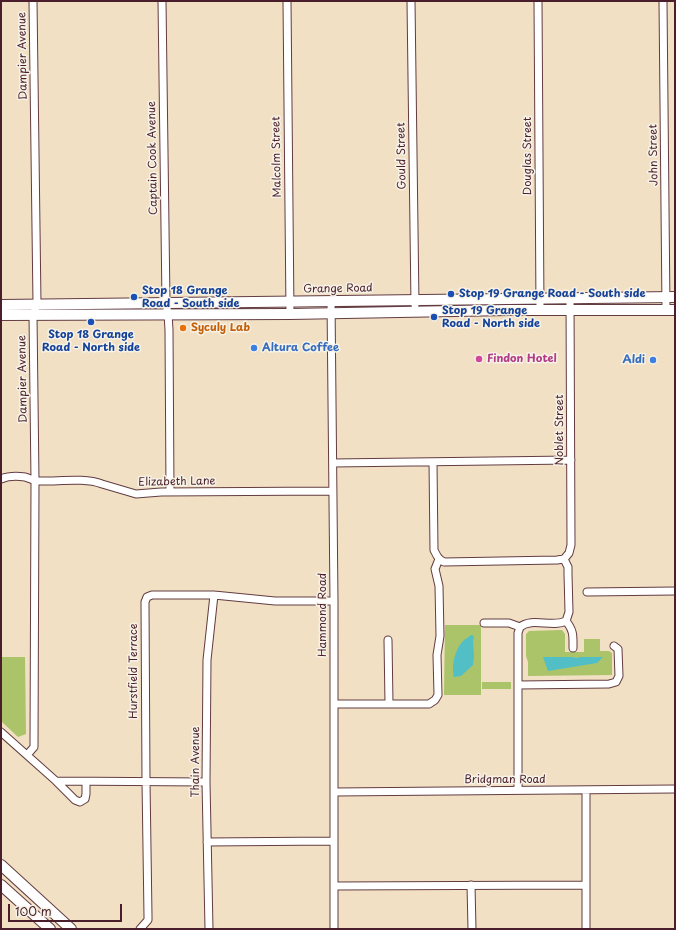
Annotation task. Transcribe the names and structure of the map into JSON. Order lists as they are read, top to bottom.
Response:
{
  "streets": {
    "main road": ["Grange Road"],
    "street": [
      "Dampier Avenue",
      "John Street",
      "Gould Street",
      "Douglas Street",
      "Malcolm Street",
      "Captain Cook Avenue",
      "Noblet Street",
      "Elizabeth Lane",
      "Hammond Road",
      "Hurstfield Terrace",
      "Thain Avenue",
      "Bridgman Road"
    ]
  },
  "crossings": [
    ["Dampier Avenue", "Grange Road"],
    ["Dampier Avenue", "Elizabeth Lane"],
    ["John Street", "Grange Road"],
    ["Gould Street", "Grange Road"],
    ["Douglas Street", "Grange Road"],
    ["Malcolm Street", "Grange Road"],
    ["Captain Cook Avenue", "Grange Road"],
    ["Captain Cook Avenue", "Elizabeth Lane"],
    ["Grange Road", "Noblet Street"],
    ["Grange Road", "Hammond Road"],
    ["Elizabeth Lane", "Hammond Road"],
    ["Hammond Road", "Hurstfield Terrace"],
    ["Hammond Road", "Bridgman Road"],
    ["Hurstfield Terrace", "Thain Avenue"]
  ],
  "places": [
    "Stop 19 Grange Road - South side",
    "Stop 18 Grange Road - South side",
    "Stop 19 Grange Road - North side",
    "Stop 18 Grange Road - North side",
    "Syculy Lab",
    "Altura Coffee",
    "Findon Hotel",
    "Aldi"
  ],
  "scale_bar": "100 m"
}
